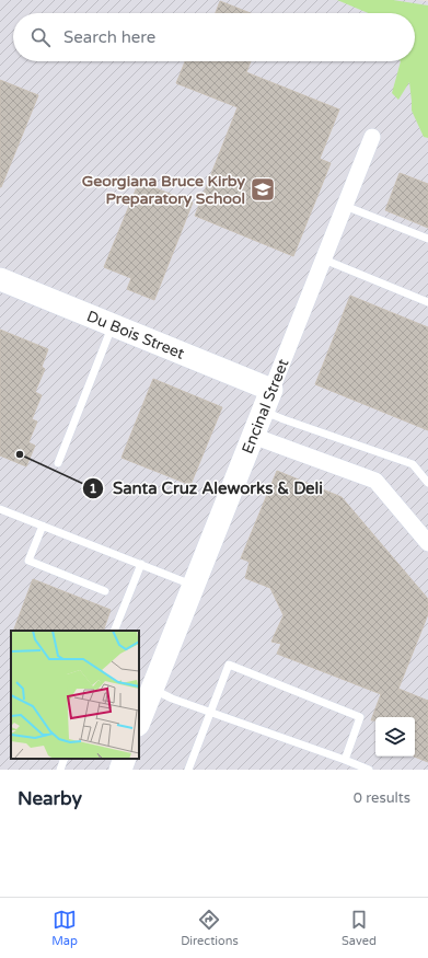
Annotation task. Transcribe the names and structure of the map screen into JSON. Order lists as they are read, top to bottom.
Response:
{
  "streets": {
    "street": ["Du Bois Street", "Encinal Street"]
  },
  "crossings": [
    ["Du Bois Street", "Encinal Street"]
  ],
  "places": {
    "school or university": ["Georgiana Bruce Kirby Preparatory School"],
    "other": ["Santa Cruz Aleworks & Deli"]
  },
  "page": {
    "search": "Search here",
    "heading": ["Nearby", "0 results"],
    "nav": ["Map", "Directions", "Saved"]
  }
}
